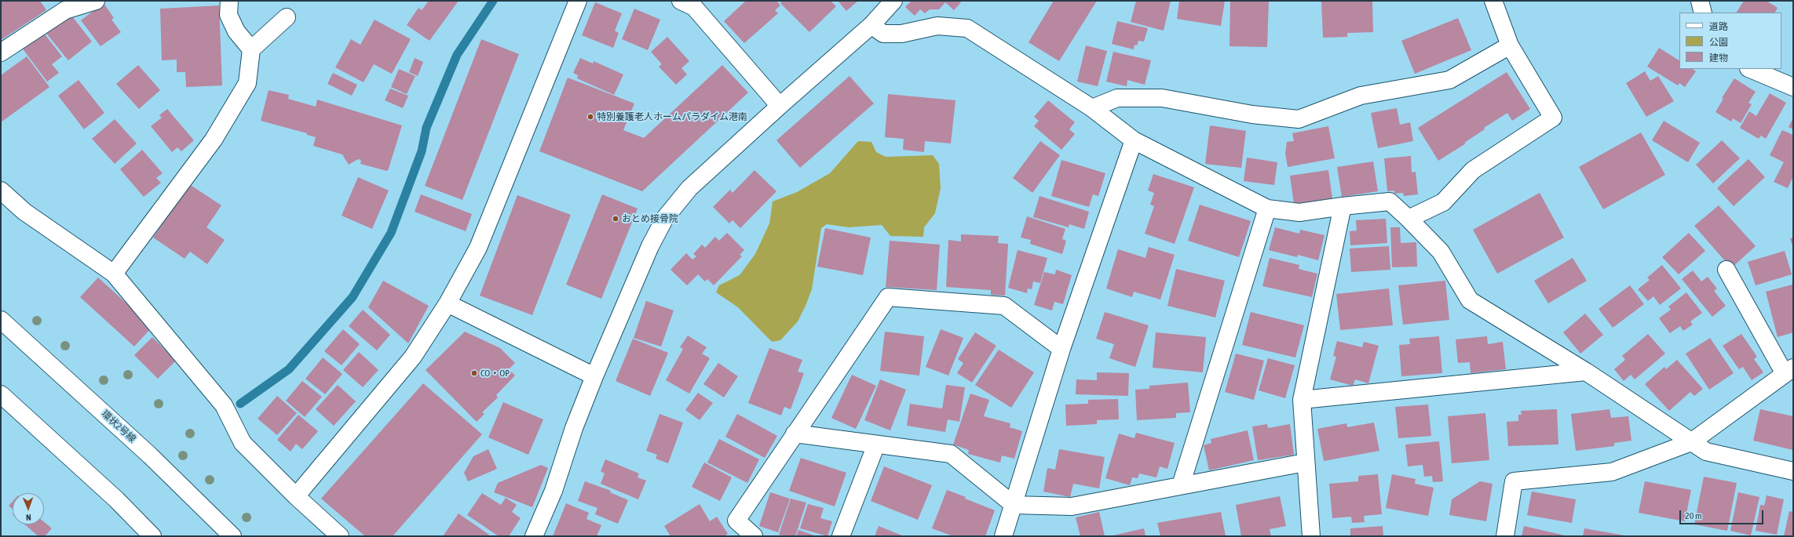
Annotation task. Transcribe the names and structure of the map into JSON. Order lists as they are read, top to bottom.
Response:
{
  "streets": {
    "street": ["環状2号線"]
  },
  "places": ["特別養護老人ホームパラダイム港南", "おとめ接骨院", "CO・OP"],
  "legend": ["道路", "公園", "建物"],
  "scale_bar": "20 m",
  "north": "bottom"
}
